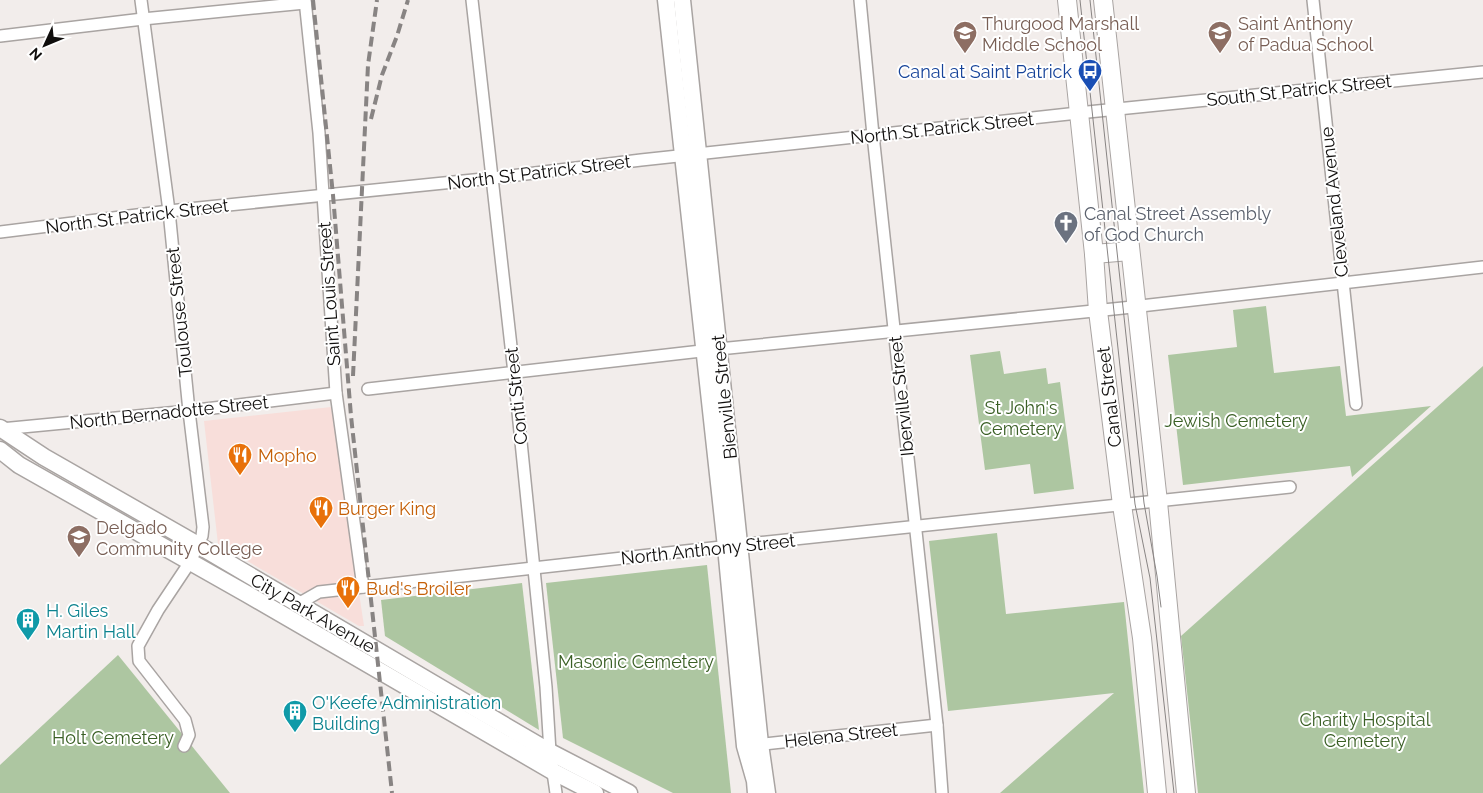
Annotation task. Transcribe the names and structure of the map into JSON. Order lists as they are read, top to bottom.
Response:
{
  "streets": {
    "main road": ["Bienville Street", "Canal Street", "City Park Avenue"],
    "street": [
      "South St Patrick Street",
      "North St Patrick Street",
      "Cleveland Avenue",
      "Saint Louis Street",
      "Toulouse Street",
      "Conti Street",
      "Iberville Street",
      "North Bernadotte Street",
      "North Anthony Street",
      "Helena Street"
    ]
  },
  "crossings": [
    ["South St Patrick Street", "North St Patrick Street"],
    ["South St Patrick Street", "Cleveland Avenue"],
    ["South St Patrick Street", "Canal Street"],
    ["North St Patrick Street", "Saint Louis Street"],
    ["North St Patrick Street", "Toulouse Street"],
    ["North St Patrick Street", "Conti Street"],
    ["North St Patrick Street", "Iberville Street"],
    ["North St Patrick Street", "Bienville Street"],
    ["North St Patrick Street", "Canal Street"],
    ["Saint Louis Street", "North Bernadotte Street"],
    ["Saint Louis Street", "North Anthony Street"],
    ["Toulouse Street", "North Bernadotte Street"],
    ["Toulouse Street", "City Park Avenue"],
    ["Conti Street", "North Anthony Street"],
    ["Conti Street", "City Park Avenue"],
    ["Iberville Street", "North Anthony Street"],
    ["Iberville Street", "Helena Street"],
    ["Bienville Street", "North Anthony Street"],
    ["Bienville Street", "Helena Street"],
    ["Canal Street", "North Anthony Street"],
    ["North Bernadotte Street", "City Park Avenue"],
    ["North Anthony Street", "City Park Avenue"]
  ],
  "parks": [
    "St John's Cemetery",
    "Jewish Cemetery",
    "Masonic Cemetery",
    "Charity Hospital Cemetery",
    "Holt Cemetery"
  ],
  "places": {
    "school or university": ["Thurgood Marshall Middle School", "Saint Anthony of Padua School", "Delgado Community College"],
    "bus stop": ["Canal at Saint Patrick"],
    "church": ["Canal Street Assembly of God Church"],
    "restaurant": ["Mopho", "Burger King", "Bud's Broiler"],
    "building": ["H. Giles Martin Hall", "O'Keefe Administration Building"]
  },
  "north": "bottom left"
}
